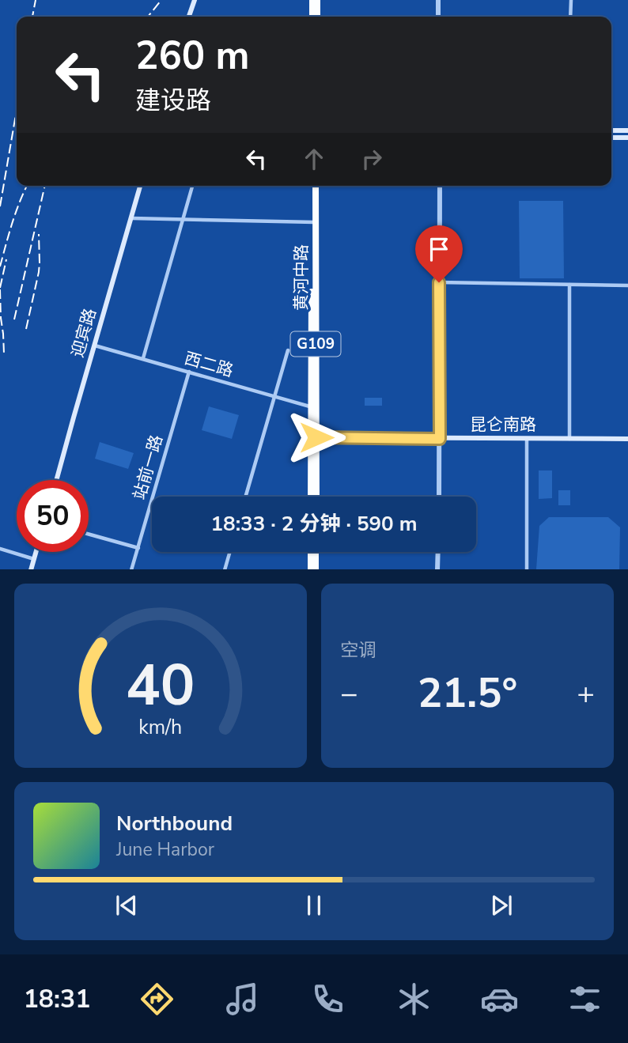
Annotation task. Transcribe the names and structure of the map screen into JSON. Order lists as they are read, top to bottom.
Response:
{
  "streets": {
    "highway": ["黄河中路", "G109"],
    "main road": ["迎宾路", "昆仑南路"],
    "street": ["西二路", "站前一路"]
  },
  "crossings": [
    ["黄河中路", "西二路"],
    ["黄河中路", "昆仑南路"],
    ["迎宾路", "西二路"],
    ["西二路", "站前一路"]
  ],
  "page": {
    "turn": ["260 m", "建设路"],
    "limit": "50",
    "trip": "18:33 · 2 分钟 · 590 m",
    "tile": "空调",
    "heat": ["−", "21.5°", "+"],
    "song": ["Northbound", "June Harbor"],
    "tabs": "18:31",
    "gauge": ["40", "km/h"]
  }
}
